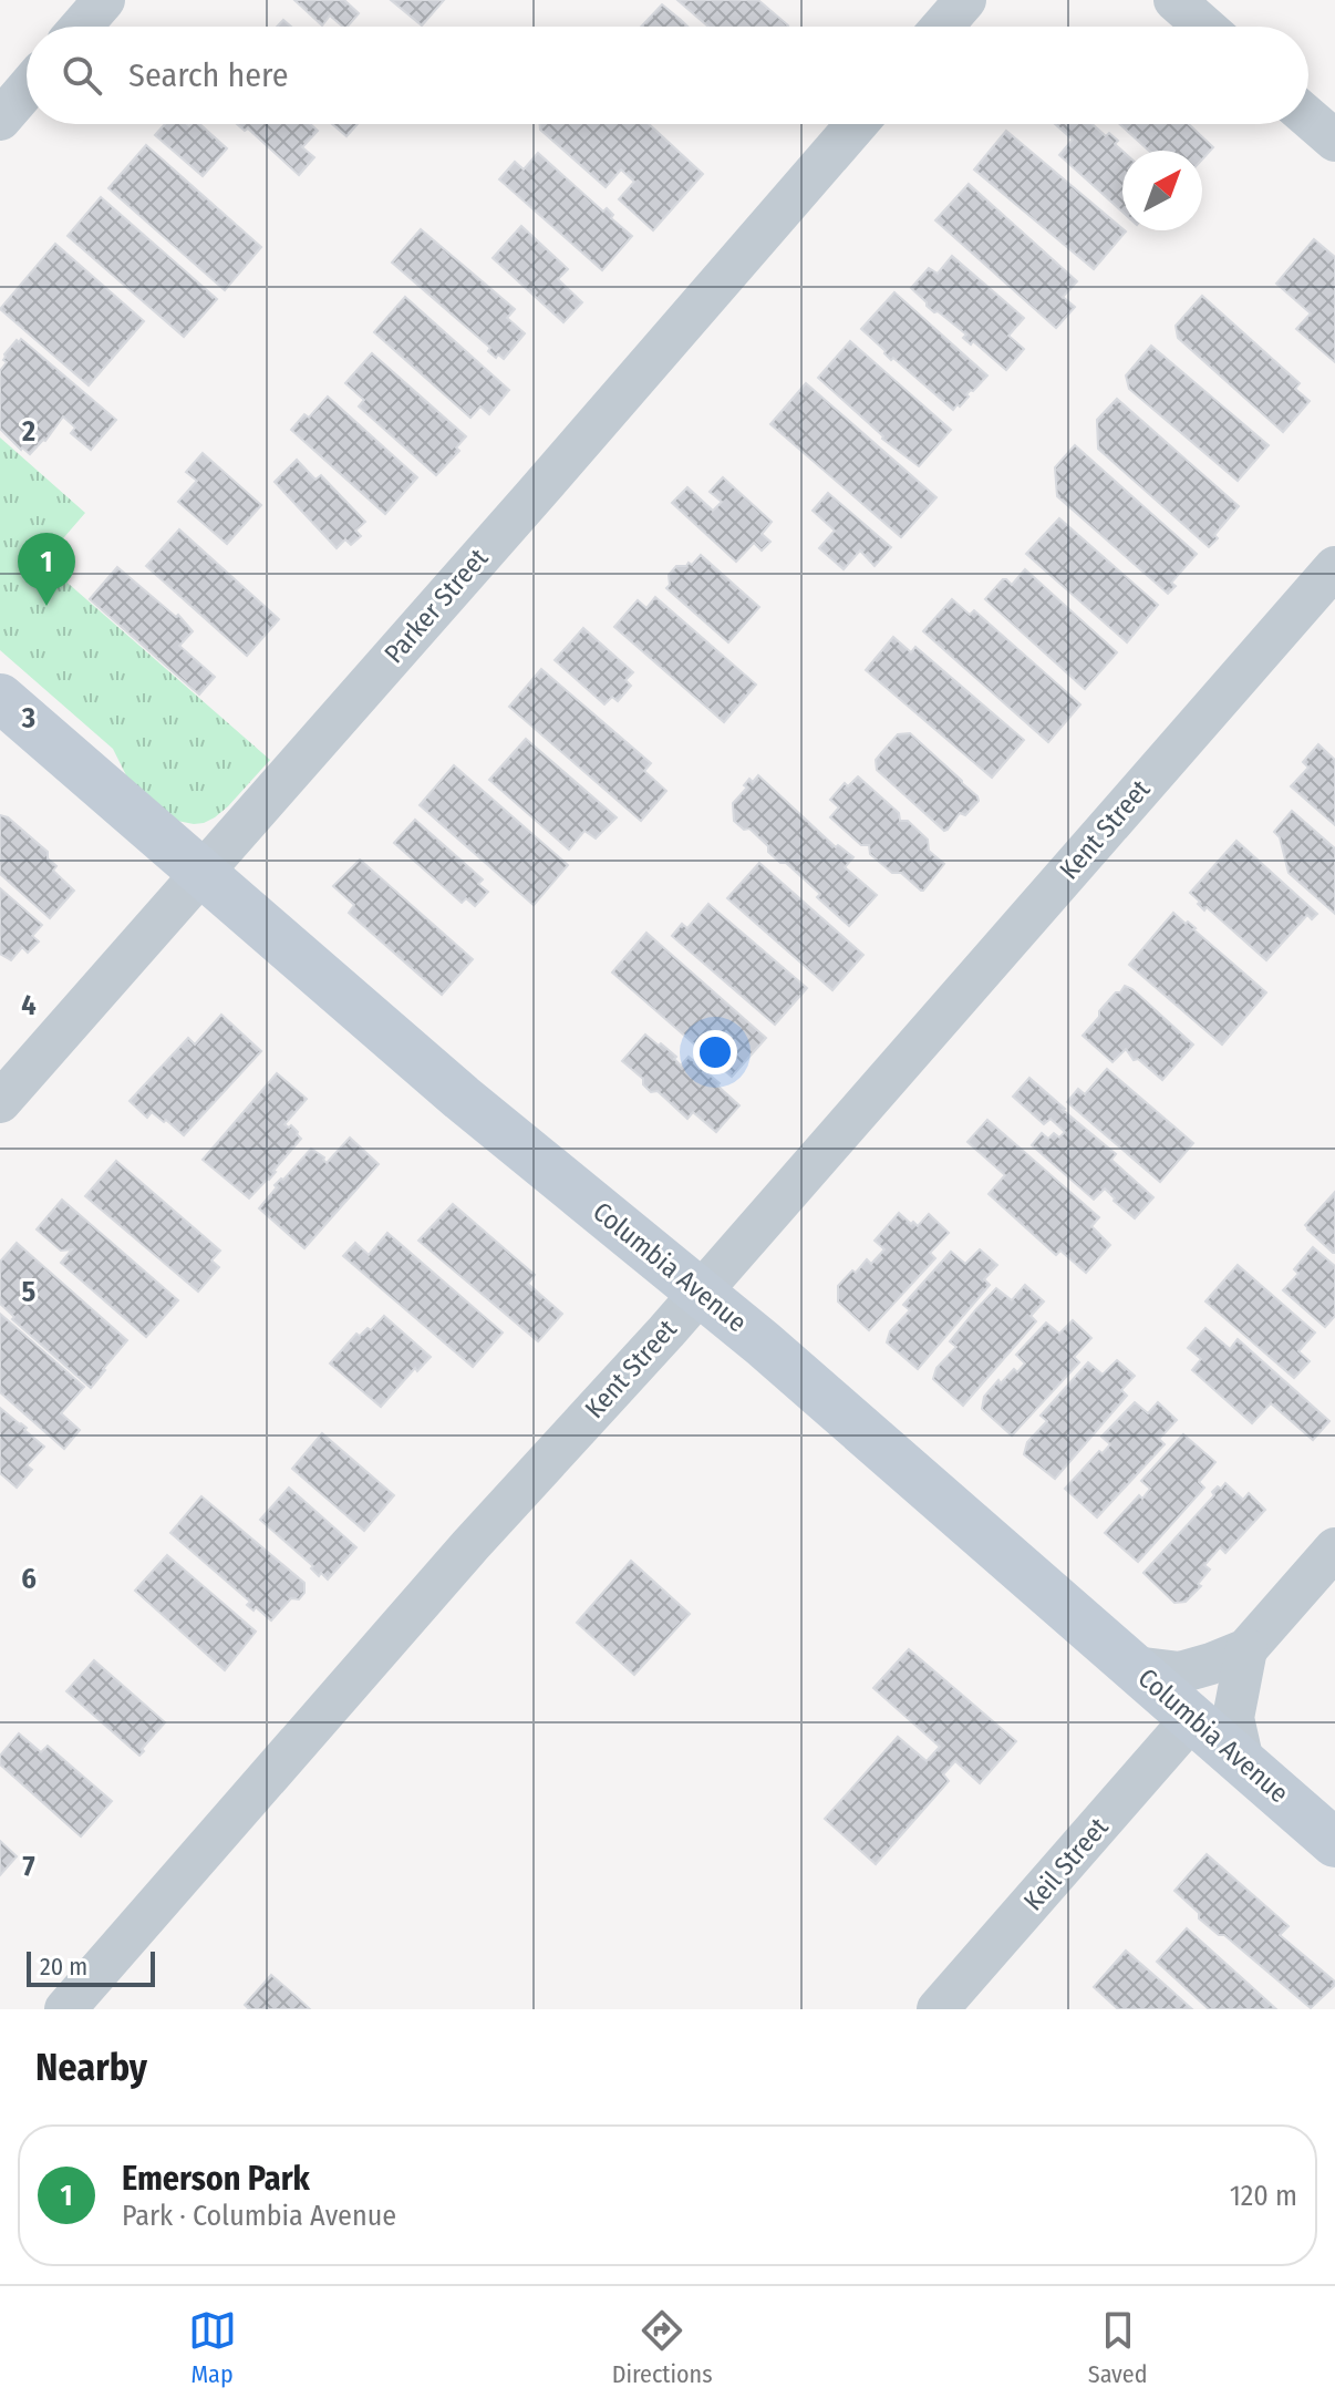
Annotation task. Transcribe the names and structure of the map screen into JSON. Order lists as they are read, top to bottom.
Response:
{
  "streets": {
    "street": [
      "Parker Street",
      "Kent Street",
      "Columbia Avenue",
      "Keil Street"
    ]
  },
  "crossings": [
    ["Parker Street", "Columbia Avenue"],
    ["Kent Street", "Columbia Avenue"],
    ["Columbia Avenue", "Keil Street"]
  ],
  "scale_bar": "20 m",
  "north": "top right",
  "page": {
    "search": "Search here",
    "pins": "1",
    "scale": "20 m",
    "heading": "Nearby",
    "list": [
      {
        "mark": "1",
        "name": "Emerson Park",
        "note": "Park · Columbia Avenue",
        "value": "120 m"
      }
    ],
    "nav": ["Map", "Directions", "Saved"]
  },
  "grid": {
    "rows": [
      "2",
      "3",
      "4",
      "5",
      "6",
      "7"
    ]
  }
}
